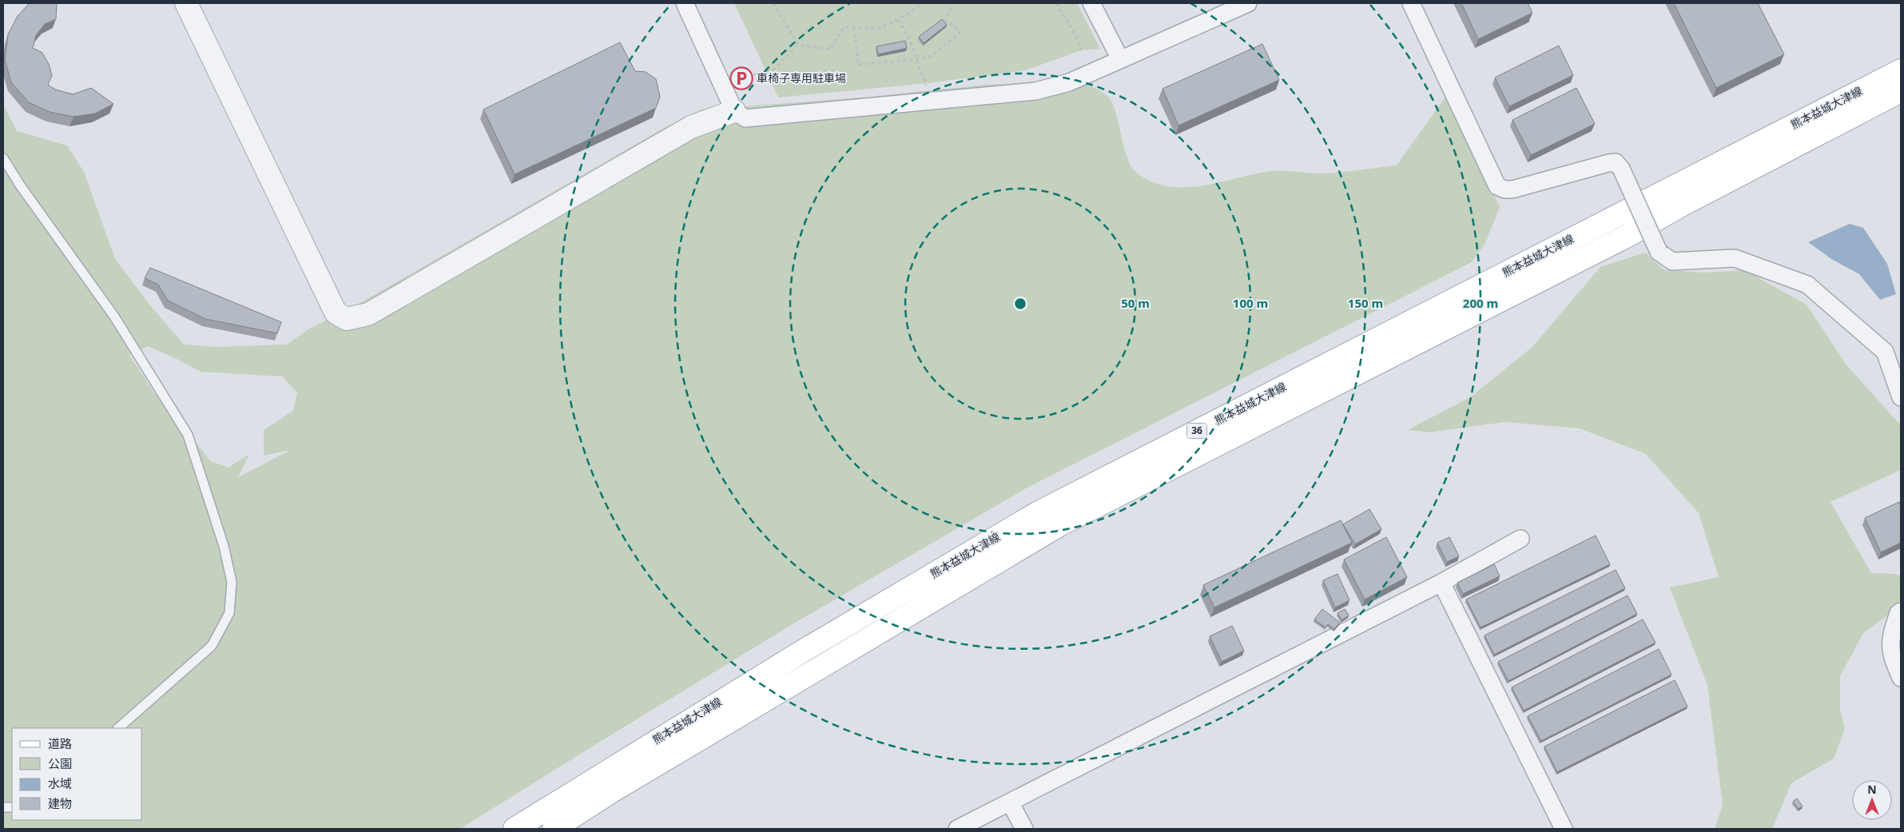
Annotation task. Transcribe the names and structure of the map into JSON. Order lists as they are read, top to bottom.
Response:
{
  "streets": {
    "main road": ["熊本益城大津線", "36"]
  },
  "places": {
    "parking": ["車椅子専用駐車場"]
  },
  "legend": [
    "道路",
    "公園",
    "水域",
    "建物"
  ],
  "north": "top",
  "rings": [
    "50 m",
    "100 m",
    "150 m",
    "200 m"
  ]
}
